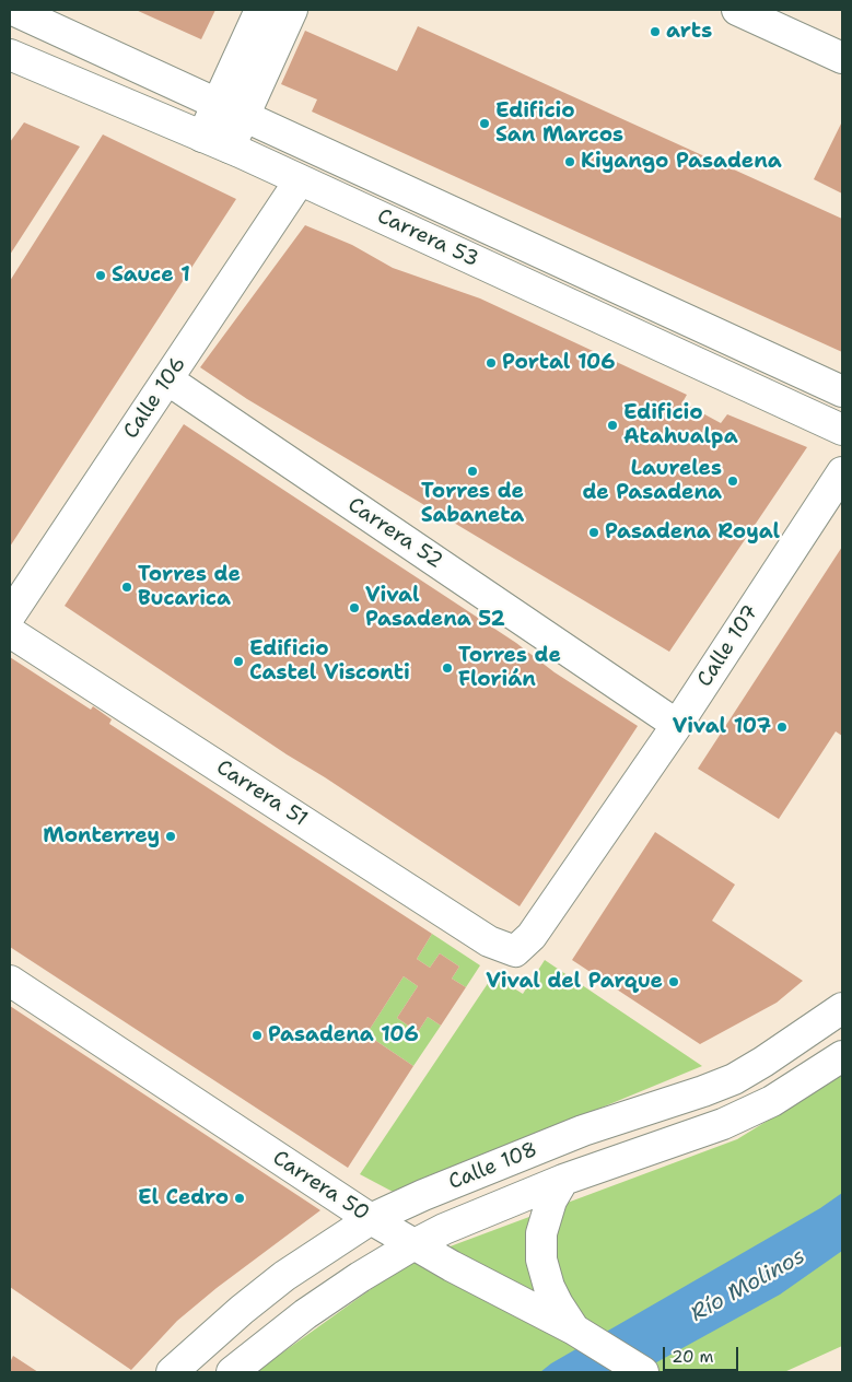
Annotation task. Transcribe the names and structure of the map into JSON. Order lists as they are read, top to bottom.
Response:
{
  "streets": {
    "street": [
      "Carrera 53",
      "Calle 106",
      "Carrera 52",
      "Calle 107",
      "Carrera 51",
      "Calle 108",
      "Carrera 50"
    ]
  },
  "crossings": [
    ["Carrera 53", "Calle 106"],
    ["Calle 106", "Carrera 52"],
    ["Carrera 52", "Calle 107"],
    ["Calle 107", "Carrera 51"],
    ["Calle 108", "Carrera 50"]
  ],
  "water": ["Río Molinos"],
  "places": [
    "arts",
    "Edificio San Marcos",
    "Kiyango Pasadena",
    "Sauce 1",
    "Portal 106",
    "Edificio Atahualpa",
    "Torres de Sabaneta",
    "Laureles de Pasadena",
    "Pasadena Royal",
    "Torres de Bucarica",
    "Vival Pasadena 52",
    "Edificio Castel Visconti",
    "Torres de Florián",
    "Vival 107",
    "Monterrey",
    "Vival del Parque",
    "Pasadena 106",
    "El Cedro"
  ],
  "scale_bar": "20 m"
}
